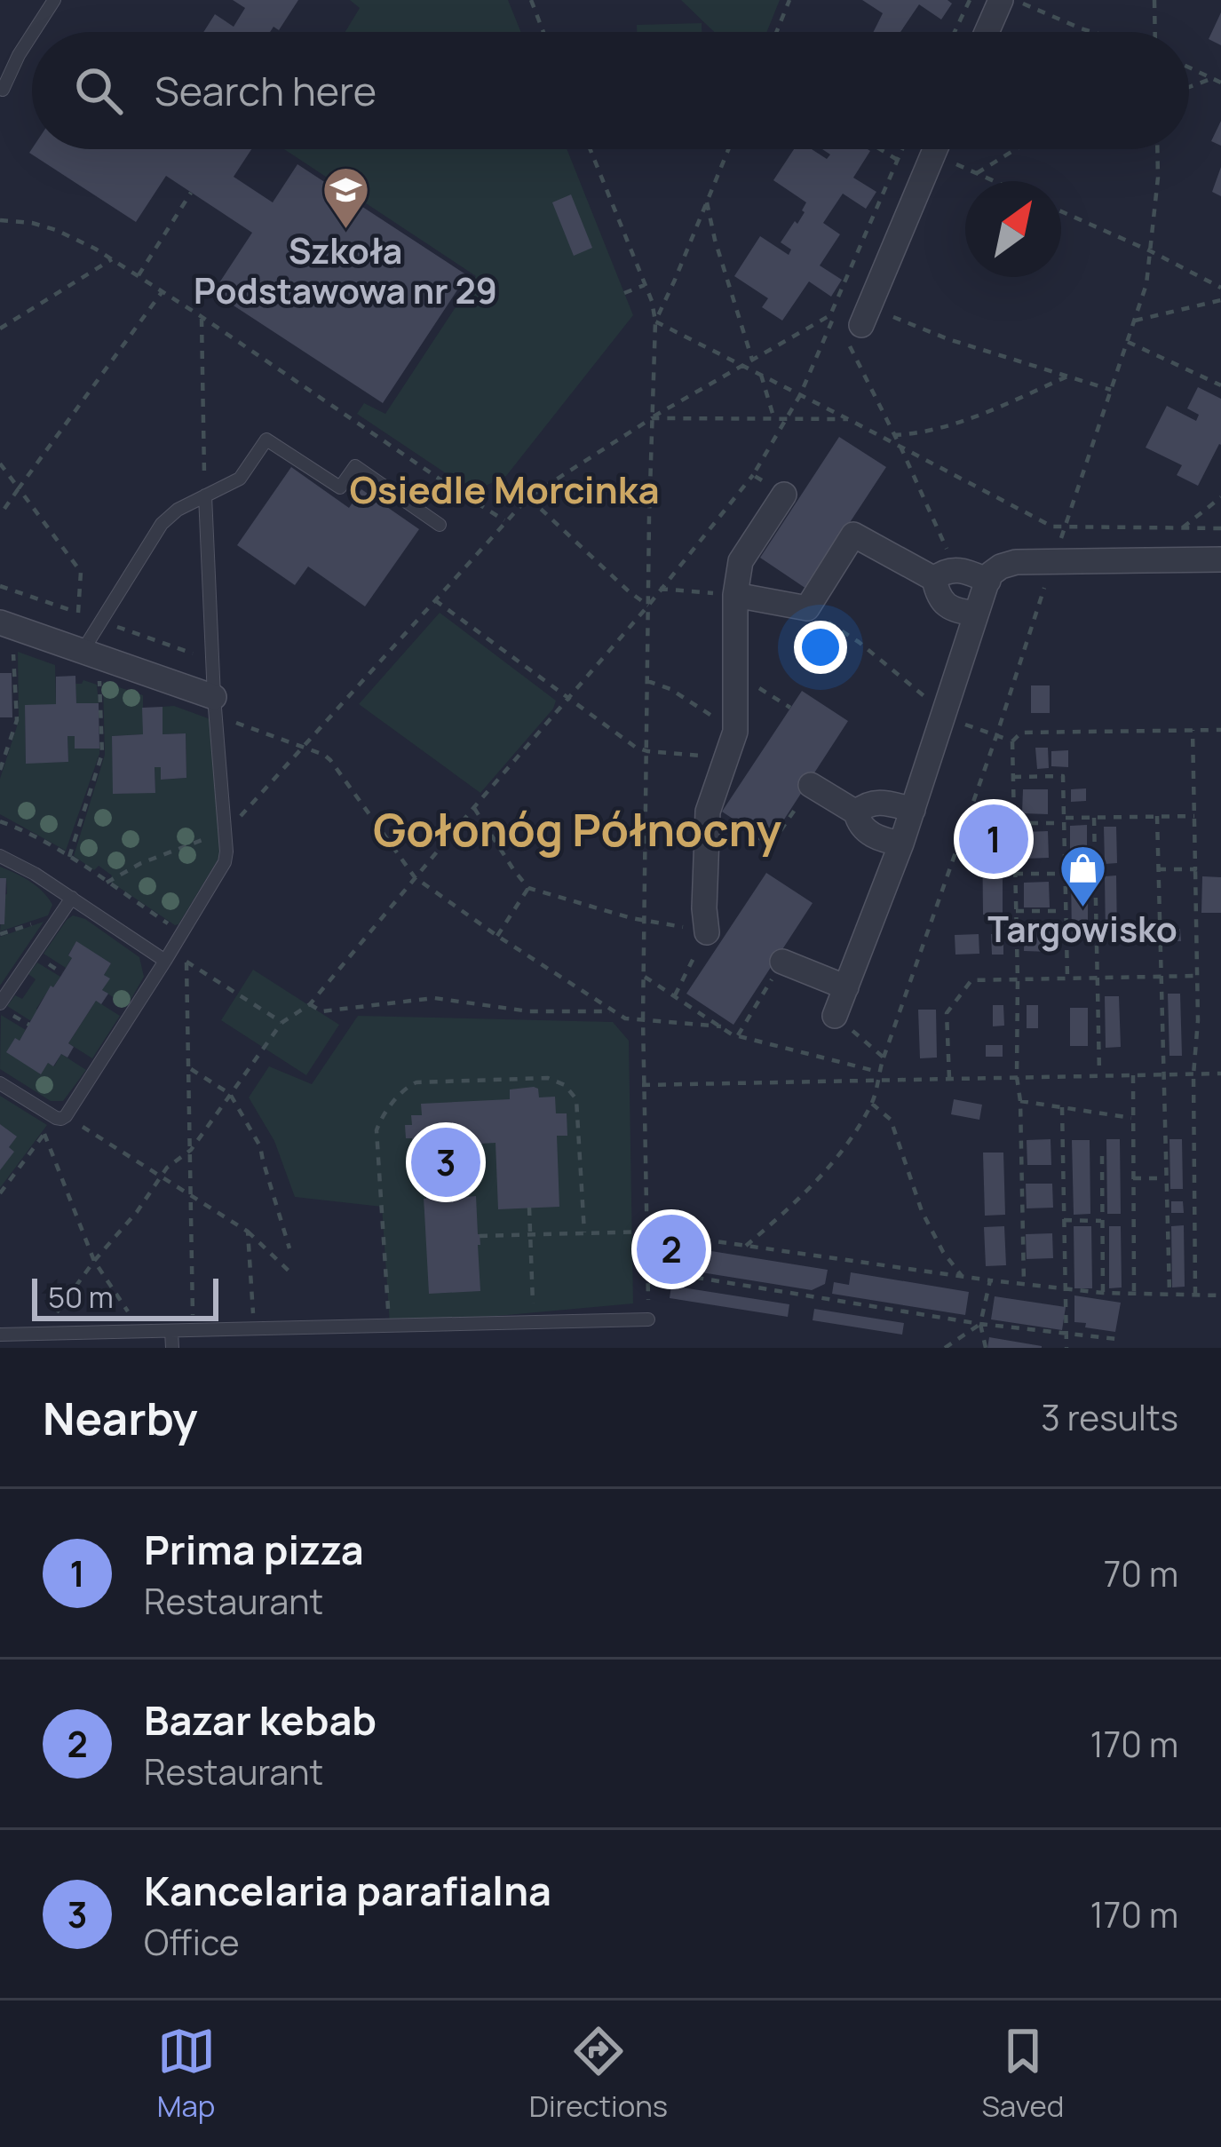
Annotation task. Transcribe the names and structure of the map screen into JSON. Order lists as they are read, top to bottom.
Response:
{
  "districts": ["Osiedle Morcinka", "Gołonóg Północny"],
  "places": {
    "school or university": ["Szkoła Podstawowa nr 29"],
    "shop": ["Targowisko"]
  },
  "scale_bar": "50 m",
  "north": "top right",
  "page": {
    "search": "Search here",
    "pins": ["1", "3", "2"],
    "scale": "50 m",
    "heading": ["Nearby", "3 results"],
    "list": [
      {
        "mark": "1",
        "name": "Prima pizza",
        "note": "Restaurant",
        "value": "70 m"
      },
      {
        "mark": "2",
        "name": "Bazar kebab",
        "note": "Restaurant",
        "value": "170 m"
      },
      {
        "mark": "3",
        "name": "Kancelaria parafialna",
        "note": "Office",
        "value": "170 m"
      }
    ],
    "nav": ["Map", "Directions", "Saved"]
  }
}
